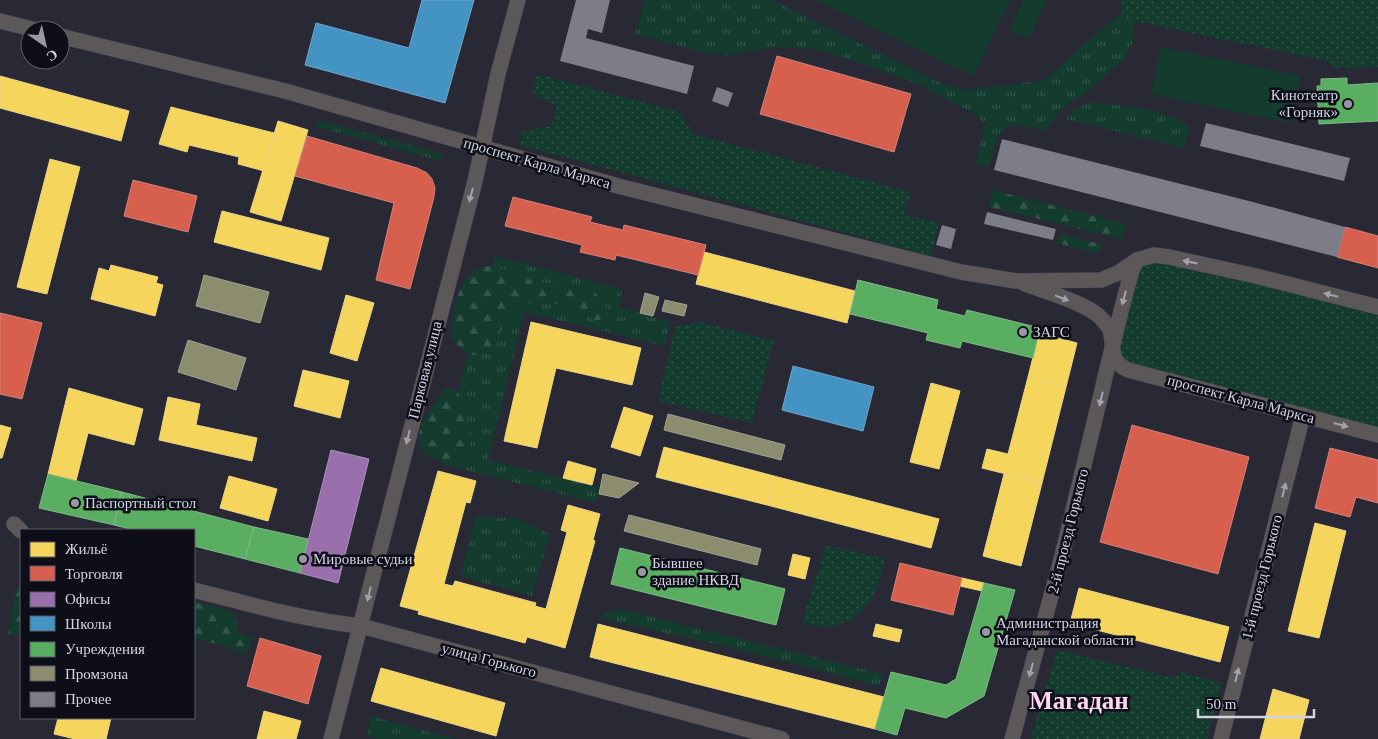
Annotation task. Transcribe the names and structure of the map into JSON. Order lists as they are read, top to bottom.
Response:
{
  "streets": {
    "street": [
      "проспект Карла Маркса",
      "Парковая улица",
      "2-й проезд Горького",
      "1-й проезд Горького",
      "улица Горького"
    ]
  },
  "crossings": [
    ["проспект Карла Маркса", "Парковая улица"],
    ["проспект Карла Маркса", "2-й проезд Горького"],
    ["проспект Карла Маркса", "1-й проезд Горького"],
    ["Парковая улица", "улица Горького"]
  ],
  "one_way": ["Парковая улица", "2-й проезд Горького", "1-й проезд Горького"],
  "districts": ["Магадан"],
  "places": [
    "Кинотеатр «Горняк»",
    "ЗАГС",
    "Паспортный стол",
    "Мировые судьи",
    "Бывшее здание НКВД",
    "Администрация Магаданской области"
  ],
  "legend": [
    "Жильё",
    "Торговля",
    "Офисы",
    "Школы",
    "Учреждения",
    "Промзона",
    "Прочее"
  ],
  "scale_bar": "50 m",
  "north": "bottom right"
}
